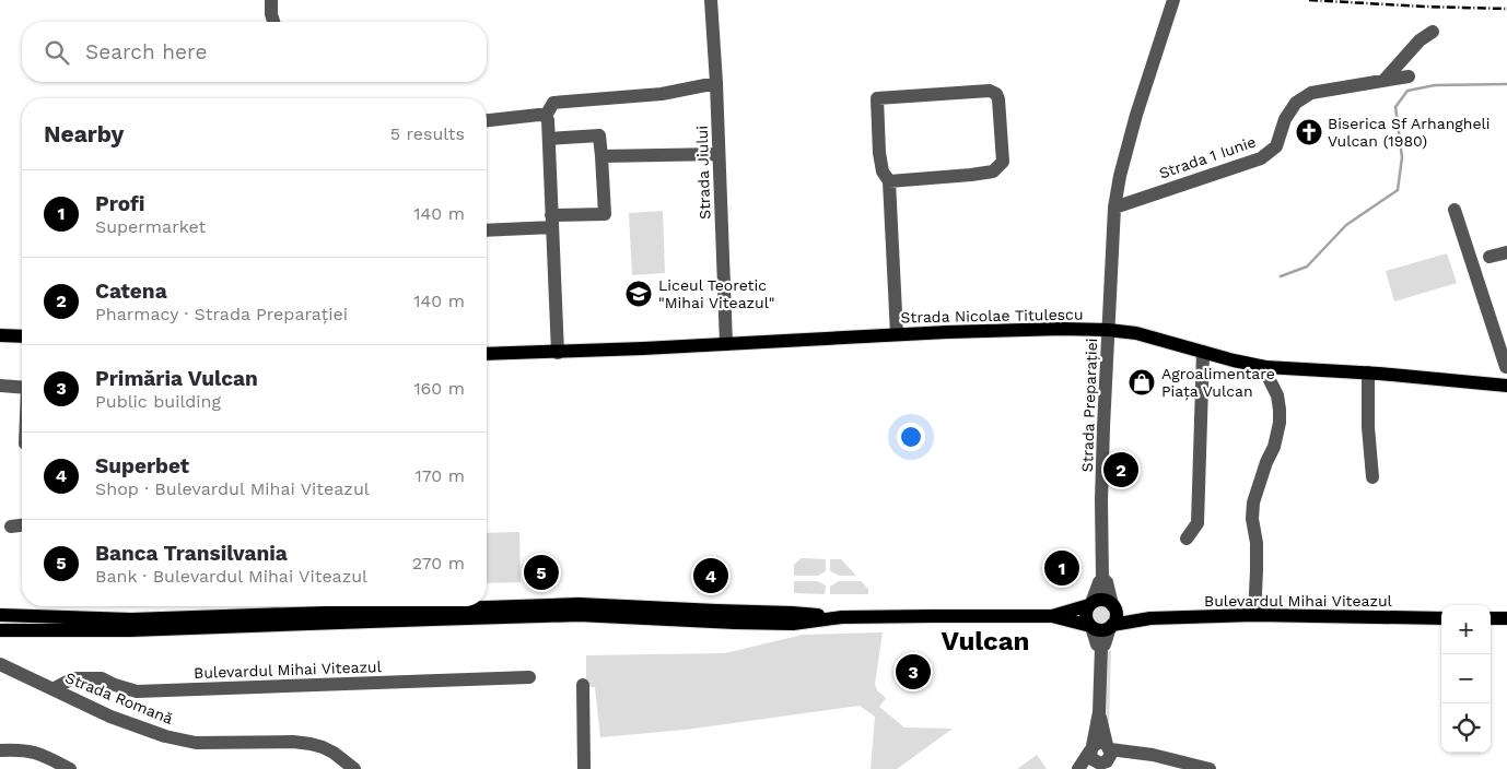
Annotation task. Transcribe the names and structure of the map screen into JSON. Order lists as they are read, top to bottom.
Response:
{
  "streets": {
    "main road": ["Strada Nicolae Titulescu", "Bulevardul Mihai Viteazul"],
    "street": [
      "Strada 1 Iunie",
      "Strada Jiului",
      "Strada Preparației",
      "Strada Romană"
    ]
  },
  "crossings": [
    ["Strada 1 Iunie", "Strada Preparației"],
    ["Strada Jiului", "Strada Nicolae Titulescu"],
    ["Strada Nicolae Titulescu", "Strada Preparației"],
    ["Strada Preparației", "Bulevardul Mihai Viteazul"],
    ["Bulevardul Mihai Viteazul", "Strada Romană"]
  ],
  "districts": ["Vulcan"],
  "places": {
    "church": ["Biserica Sf Arhangheli Vulcan (1980)"],
    "school or university": ["Liceul Teoretic \"Mihai Viteazul\""],
    "shop": ["Agroalimentare Piața Vulcan"]
  },
  "page": {
    "search": "Search here",
    "heading": ["Nearby", "5 results"],
    "list": [
      {
        "mark": "1",
        "name": "Profi",
        "note": "Supermarket",
        "value": "140 m"
      },
      {
        "mark": "2",
        "name": "Catena",
        "note": "Pharmacy · Strada Preparației",
        "value": "140 m"
      },
      {
        "mark": "3",
        "name": "Primăria Vulcan",
        "note": "Public building",
        "value": "160 m"
      },
      {
        "mark": "4",
        "name": "Superbet",
        "note": "Shop · Bulevardul Mihai Viteazul",
        "value": "170 m"
      },
      {
        "mark": "5",
        "name": "Banca Transilvania",
        "note": "Bank · Bulevardul Mihai Viteazul",
        "value": "270 m"
      }
    ],
    "pins": [
      "2",
      "1",
      "5",
      "4",
      "3"
    ],
    "map_buttons": ["+", "−"]
  }
}
